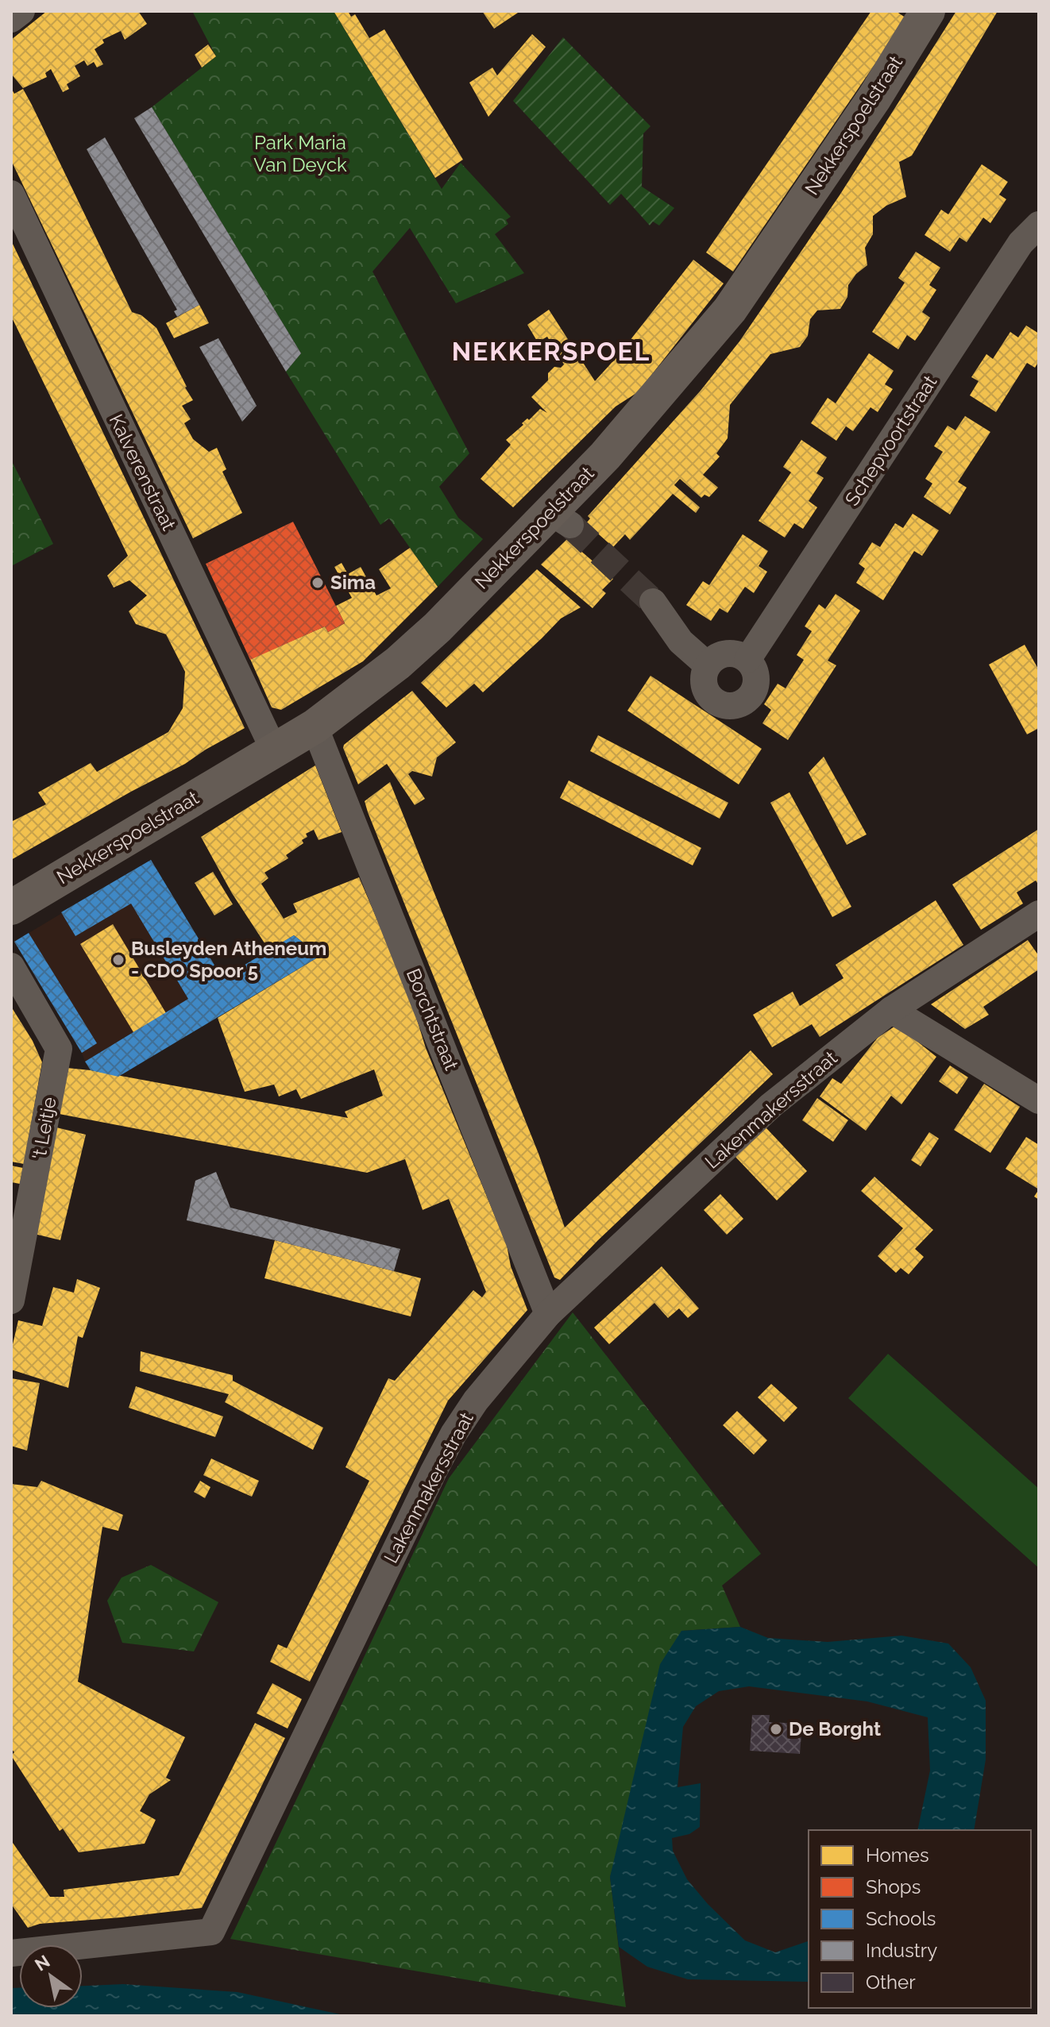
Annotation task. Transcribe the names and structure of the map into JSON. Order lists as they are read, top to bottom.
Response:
{
  "streets": {
    "main road": ["Nekkerspoelstraat"],
    "street": [
      "Schepvoortstraat",
      "Kalverenstraat",
      "Borchtstraat",
      "Lakenmakersstraat",
      "'t Leitje"
    ]
  },
  "crossings": [
    ["Nekkerspoelstraat", "Kalverenstraat"],
    ["Nekkerspoelstraat", "Borchtstraat"],
    ["Borchtstraat", "Lakenmakersstraat"]
  ],
  "districts": ["NEKKERSPOEL"],
  "parks": ["Park Maria Van Deyck"],
  "places": ["Sima", "Busleyden Atheneum - CDO Spoor 5", "De Borght"],
  "legend": [
    "Homes",
    "Shops",
    "Schools",
    "Industry",
    "Other"
  ],
  "north": "top left"
}
